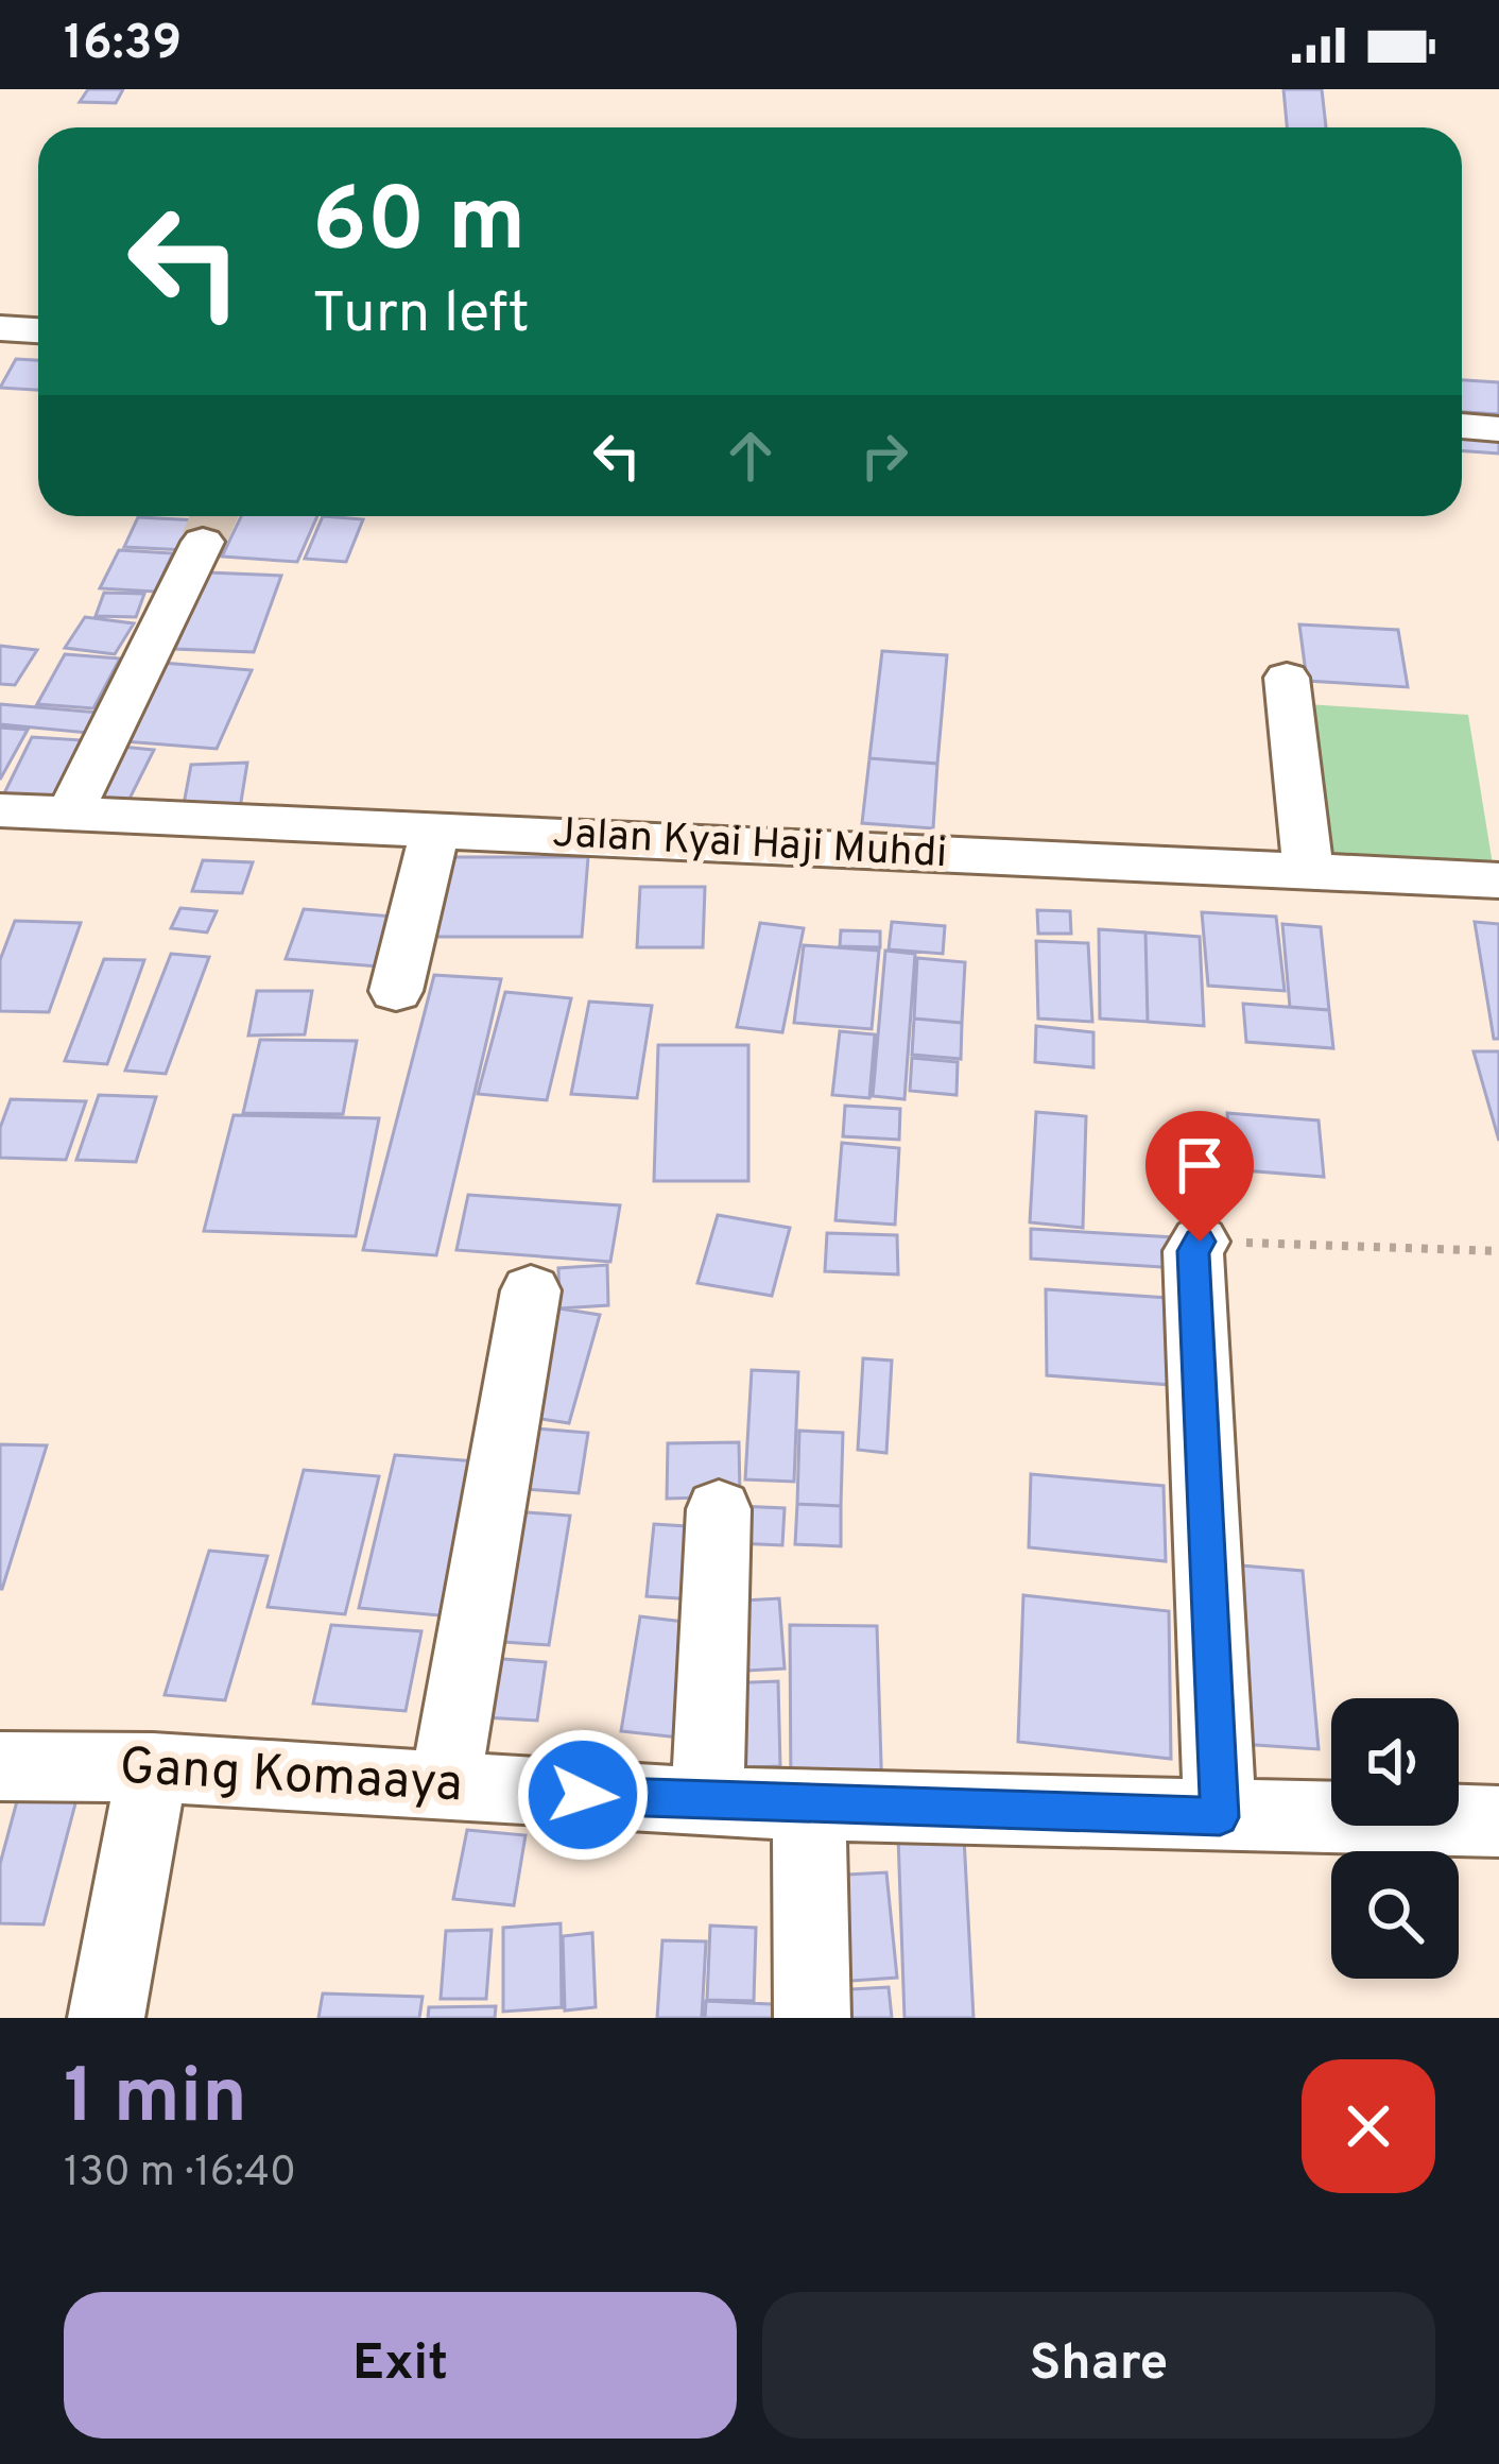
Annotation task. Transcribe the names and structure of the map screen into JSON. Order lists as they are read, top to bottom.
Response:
{
  "streets": {
    "street": ["Jalan Kyai Haji Muhdi", "Gang Komaaya"]
  },
  "page": {
    "status": "16:39",
    "turn": ["60 m", "Turn left"],
    "heading": ["1 min", "130 m · 16:40"],
    "buttons": ["Exit", "Share"]
  }
}
